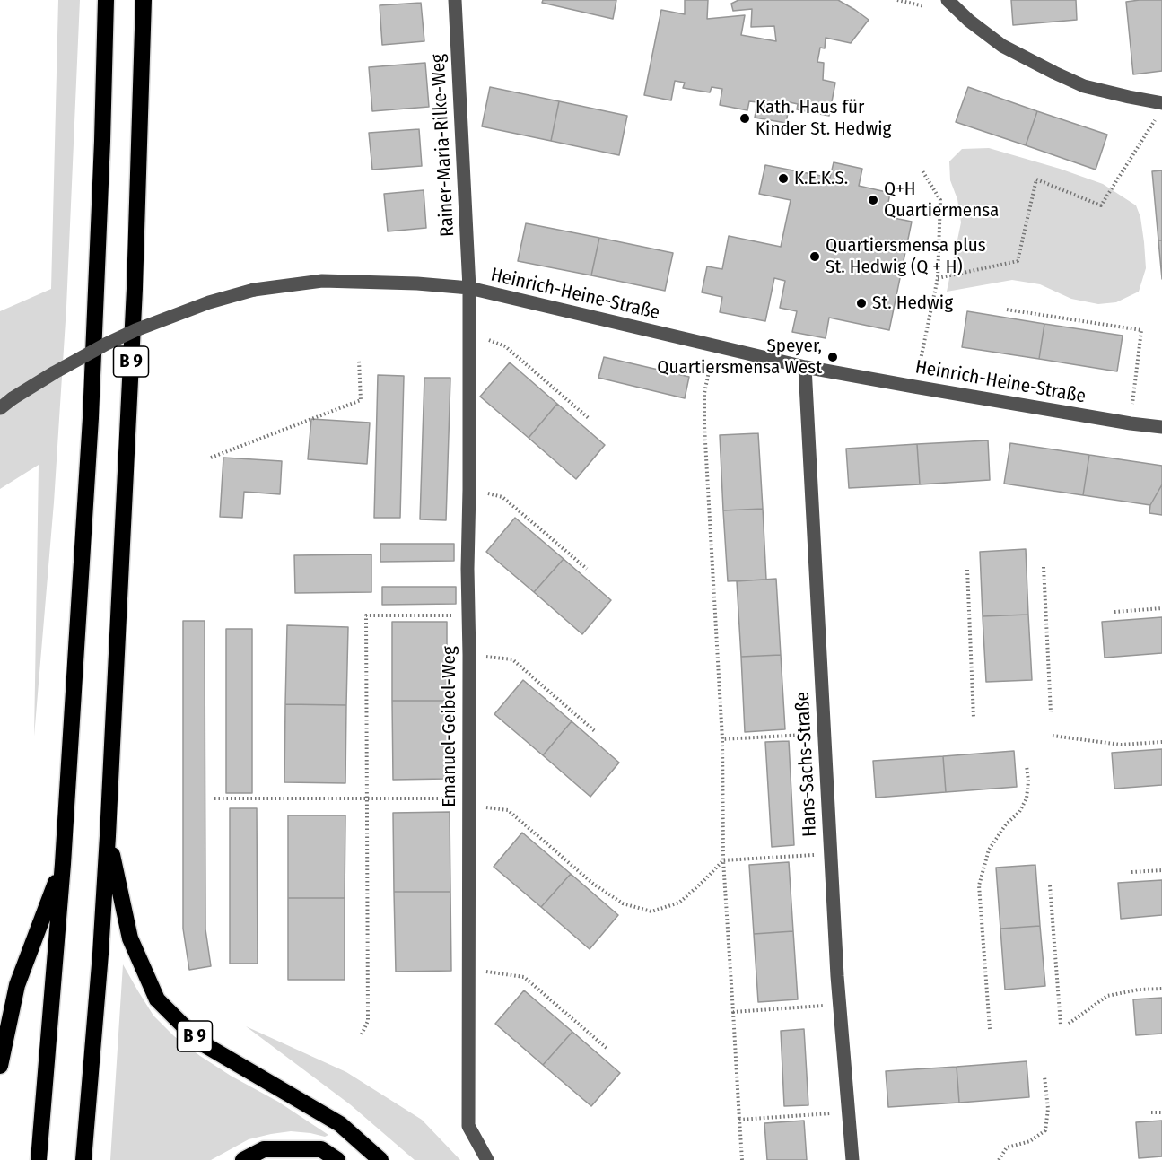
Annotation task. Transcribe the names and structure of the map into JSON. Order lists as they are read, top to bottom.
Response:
{
  "streets": {
    "highway": ["B 9"],
    "street": [
      "Rainer-Maria-Rilke-Weg",
      "Heinrich-Heine-Straße",
      "Emanuel-Geibel-Weg",
      "Hans-Sachs-Straße"
    ]
  },
  "crossings": [
    ["Rainer-Maria-Rilke-Weg", "Heinrich-Heine-Straße"],
    ["Rainer-Maria-Rilke-Weg", "Emanuel-Geibel-Weg"],
    ["Heinrich-Heine-Straße", "Emanuel-Geibel-Weg"],
    ["Heinrich-Heine-Straße", "Hans-Sachs-Straße"]
  ],
  "places": [
    "Kath. Haus für Kinder St. Hedwig",
    "K.E.K.S.",
    "Q+H Quartiermensa",
    "Quartiersmensa plus St. Hedwig (Q + H)",
    "St. Hedwig",
    "Speyer, Quartiersmensa West"
  ]
}
